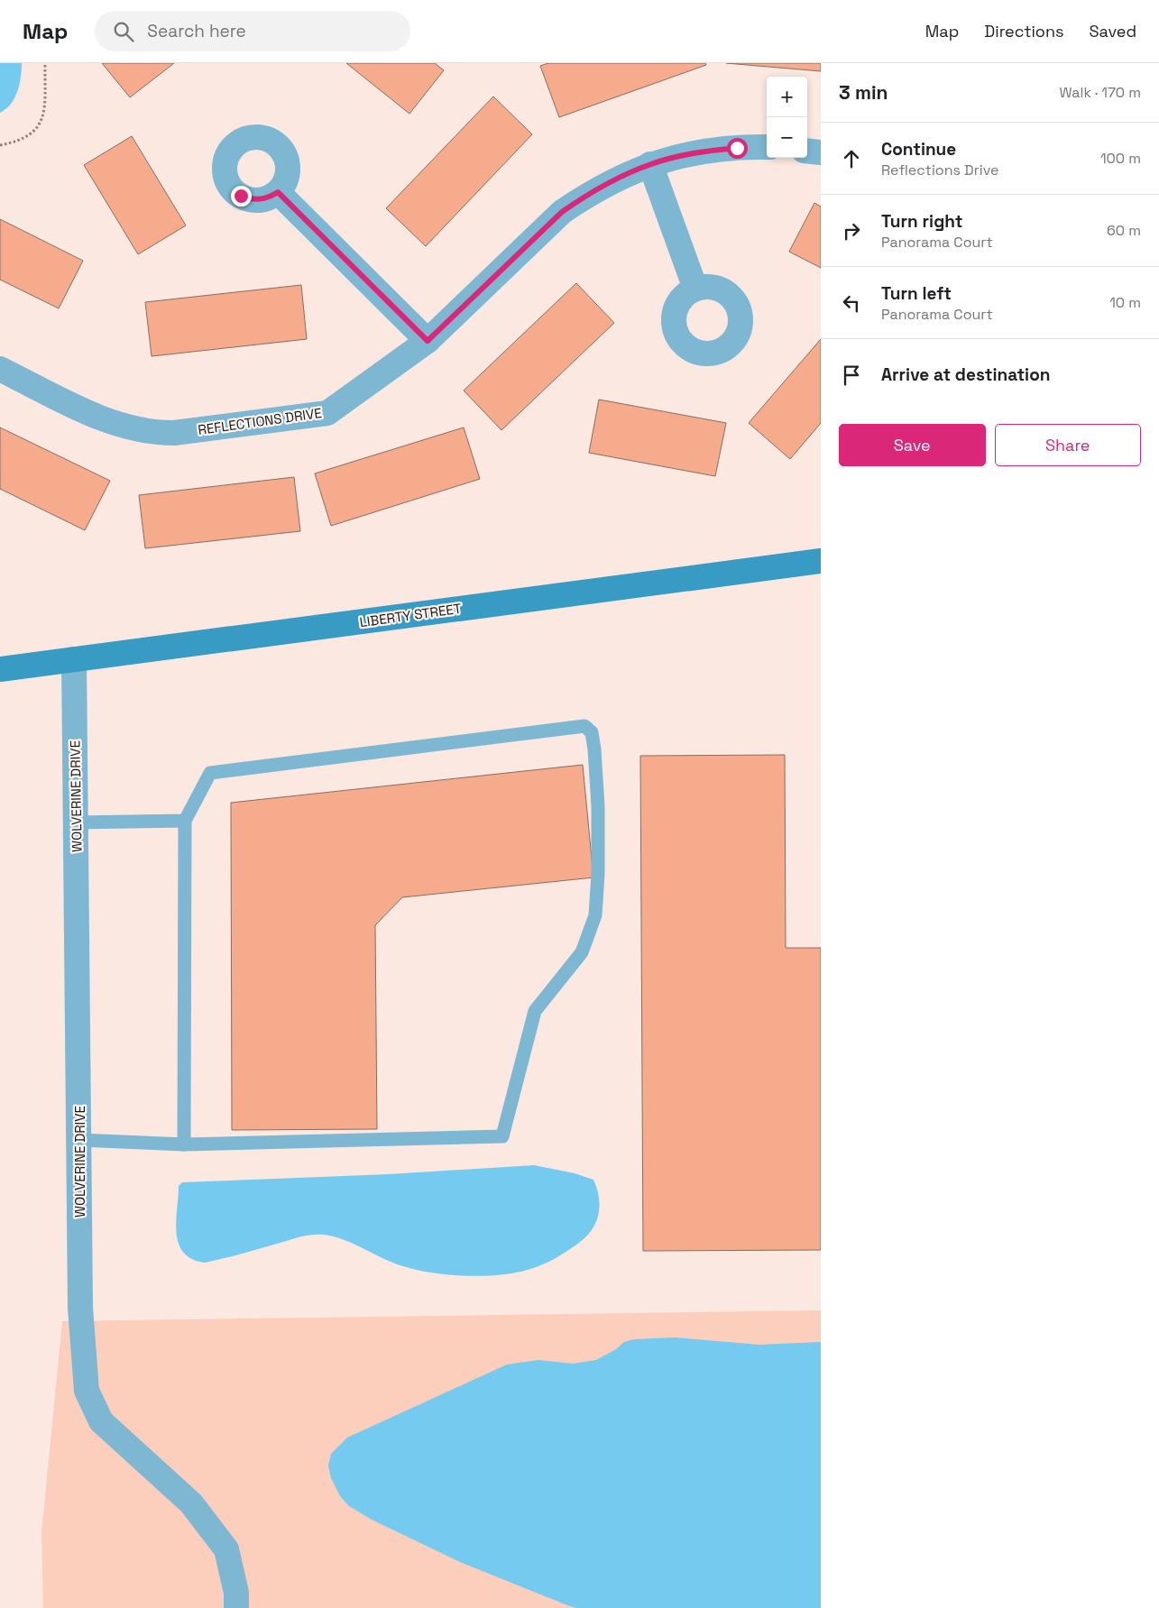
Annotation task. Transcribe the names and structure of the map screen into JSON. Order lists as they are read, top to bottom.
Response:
{
  "streets": {
    "street": ["REFLECTIONS DRIVE", "LIBERTY STREET", "WOLVERINE DRIVE"]
  },
  "crossings": [
    ["LIBERTY STREET", "WOLVERINE DRIVE"]
  ],
  "page": {
    "header": "Map",
    "search": "Search here",
    "nav": ["Map", "Directions", "Saved"],
    "heading": ["3 min", "Walk · 170 m"],
    "map_buttons": ["+", "−"],
    "list": [
      ["Continue", "Reflections Drive", "100 m"],
      ["Turn right", "Panorama Court", "60 m"],
      ["Turn left", "Panorama Court", "10 m"],
      "Arrive at destination"
    ],
    "buttons": ["Save", "Share"]
  }
}
